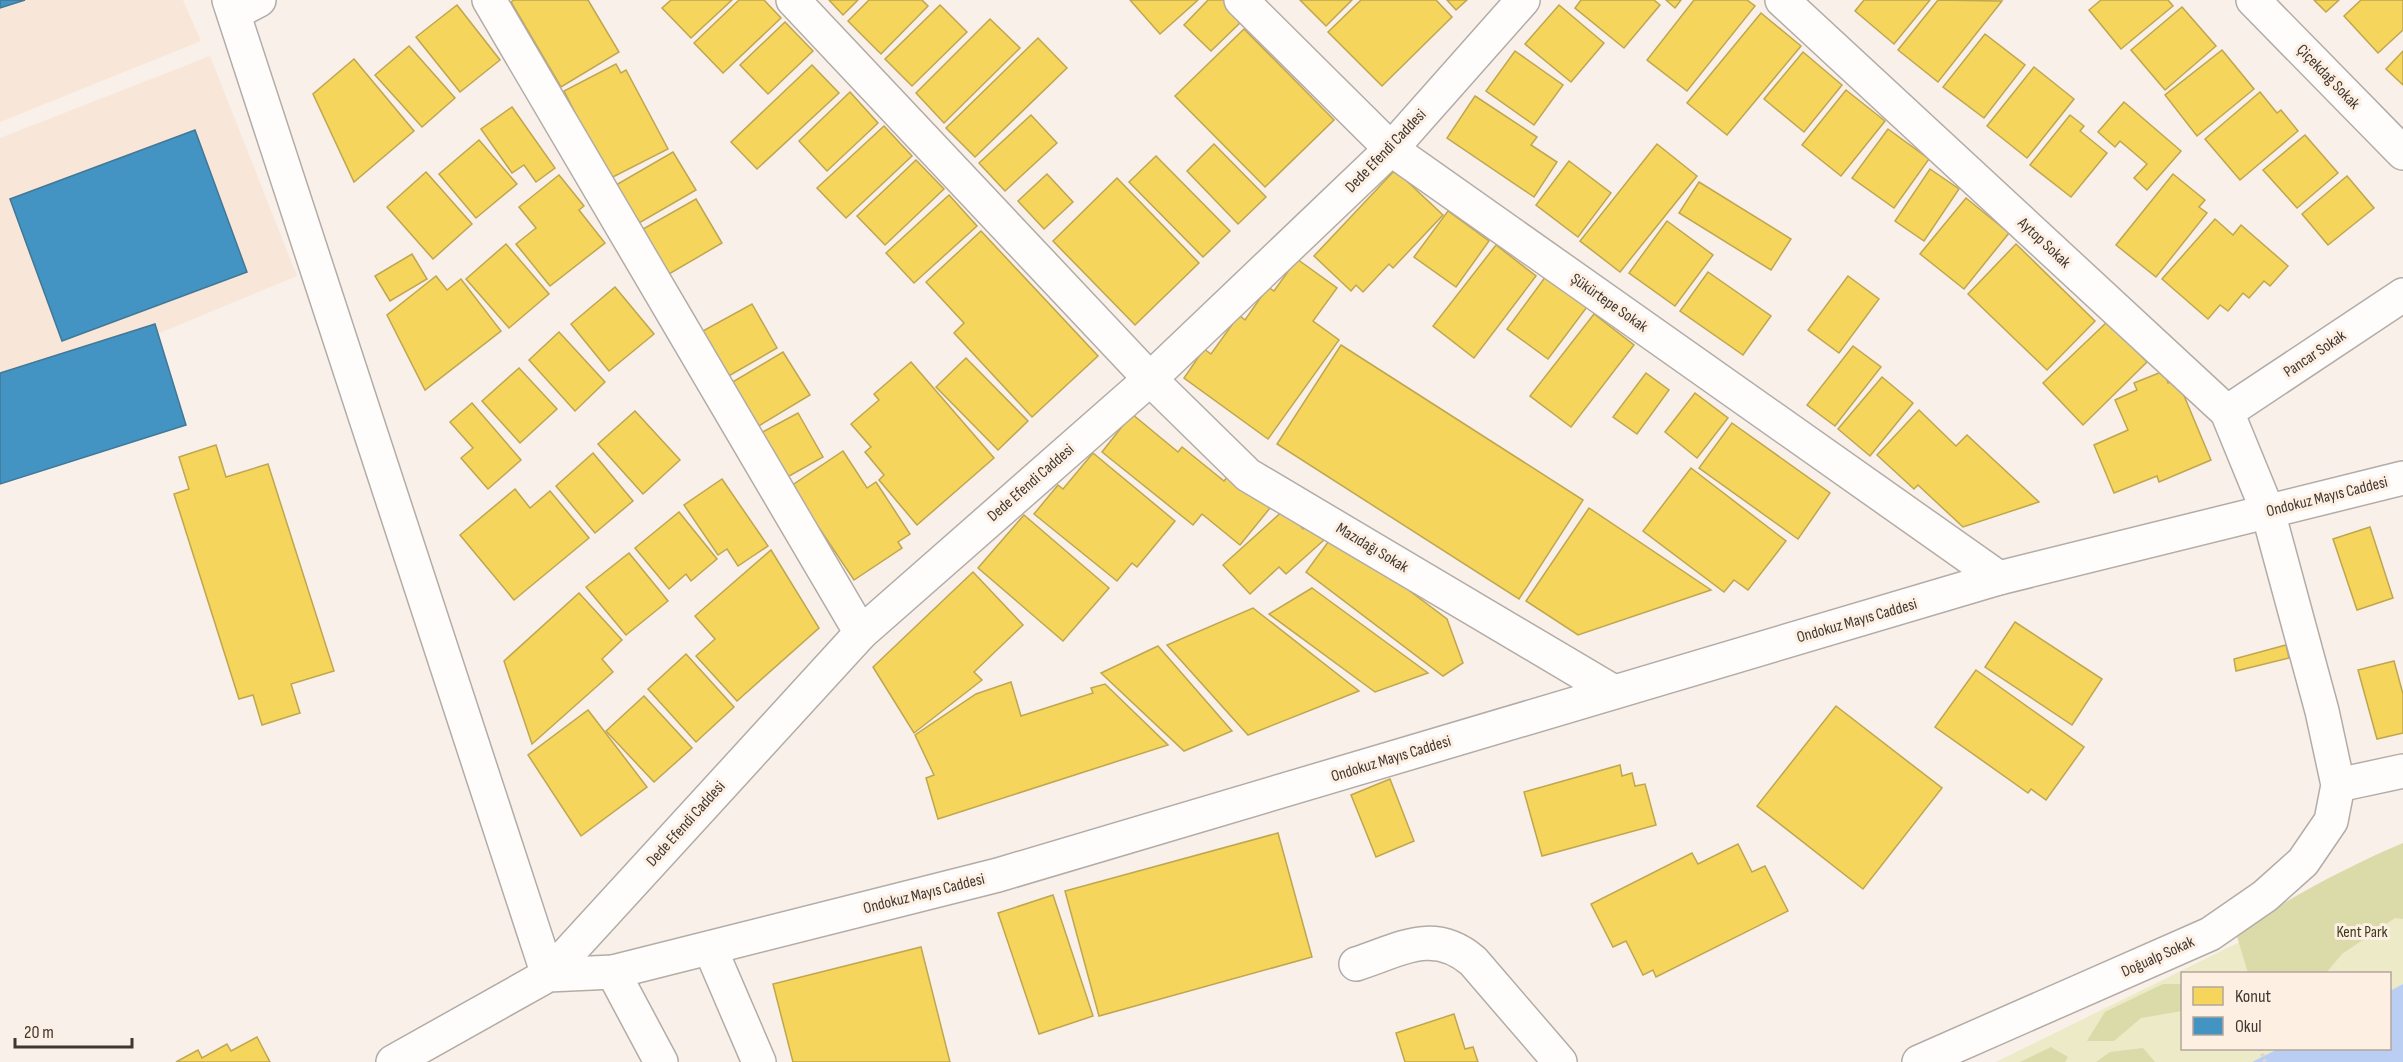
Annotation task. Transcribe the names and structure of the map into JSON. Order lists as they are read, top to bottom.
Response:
{
  "streets": {
    "street": [
      "Çiçekdağ Sokak",
      "Dede Efendi Caddesi",
      "Aytop Sokak",
      "Şükürtepe Sokak",
      "Pancar Sokak",
      "Ondokuz Mayıs Caddesi",
      "Mazıdağı Sokak",
      "Doğualp Sokak"
    ]
  },
  "crossings": [
    ["Dede Efendi Caddesi", "Şükürtepe Sokak"],
    ["Dede Efendi Caddesi", "Ondokuz Mayıs Caddesi"],
    ["Dede Efendi Caddesi", "Mazıdağı Sokak"],
    ["Aytop Sokak", "Pancar Sokak"],
    ["Aytop Sokak", "Ondokuz Mayıs Caddesi"],
    ["Aytop Sokak", "Doğualp Sokak"],
    ["Şükürtepe Sokak", "Ondokuz Mayıs Caddesi"],
    ["Ondokuz Mayıs Caddesi", "Mazıdağı Sokak"],
    ["Ondokuz Mayıs Caddesi", "Doğualp Sokak"]
  ],
  "parks": ["Kent Park"],
  "legend": ["Konut", "Okul"],
  "scale_bar": "20 m"
}
